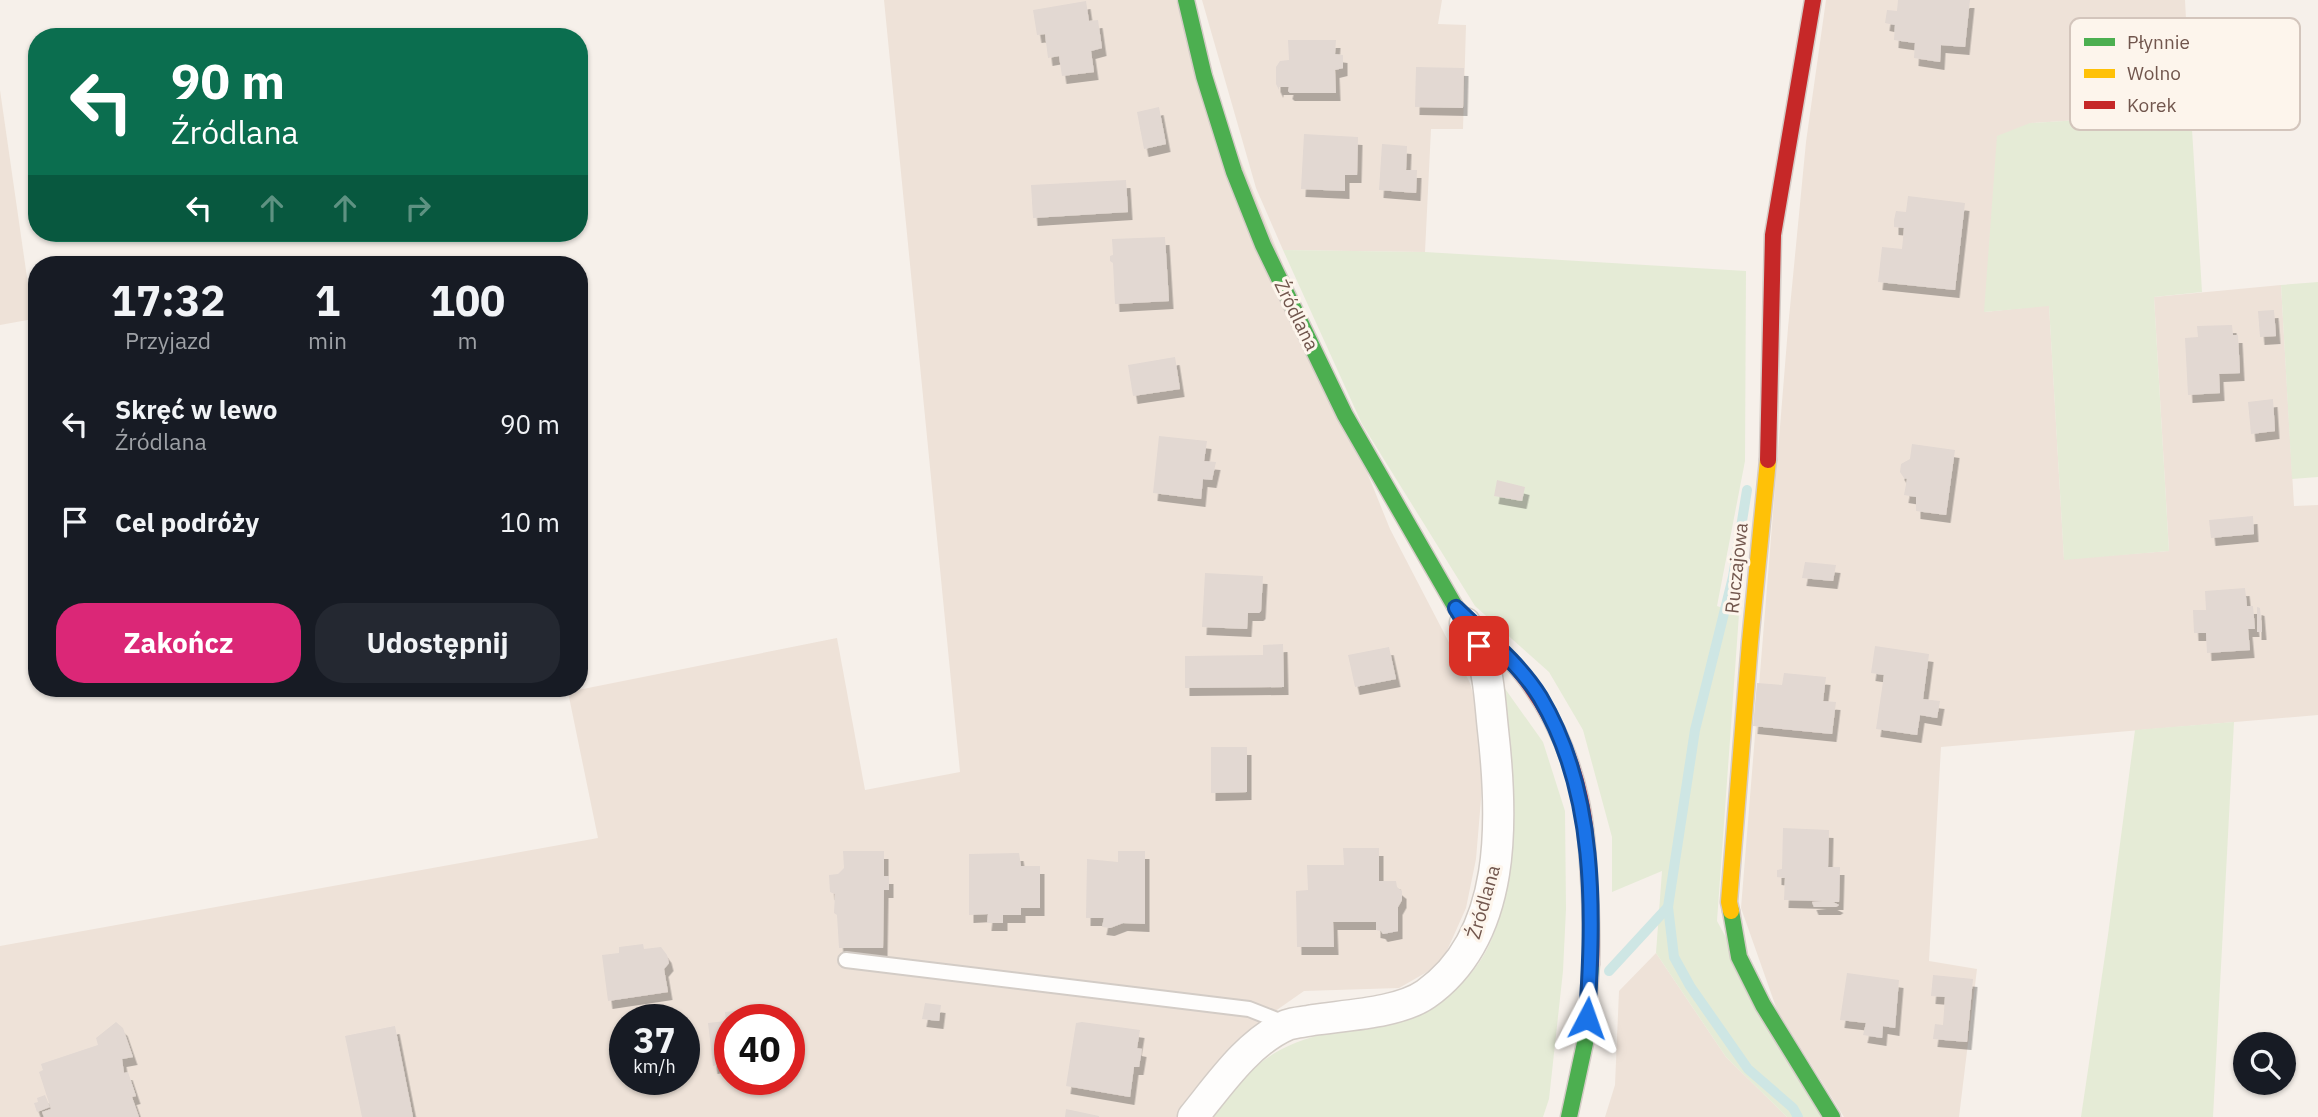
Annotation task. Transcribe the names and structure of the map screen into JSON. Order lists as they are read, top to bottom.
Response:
{
  "streets": {
    "street": ["Źródlana", "Ruczajowa"]
  },
  "legend": ["Płynnie", "Wolno", "Korek"],
  "page": {
    "turn": ["90 m", "Źródlana"],
    "eta": [
      "17:32",
      "Przyjazd",
      "1",
      "min",
      "100",
      "m"
    ],
    "list": [
      {
        "name": "Skręć w lewo",
        "note": "Źródlana",
        "value": "90 m"
      },
      {
        "name": "Cel podróży",
        "value": "10 m"
      }
    ],
    "buttons": ["Zakończ", "Udostępnij"],
    "speed": "37 km/h",
    "limit": "40"
  }
}
